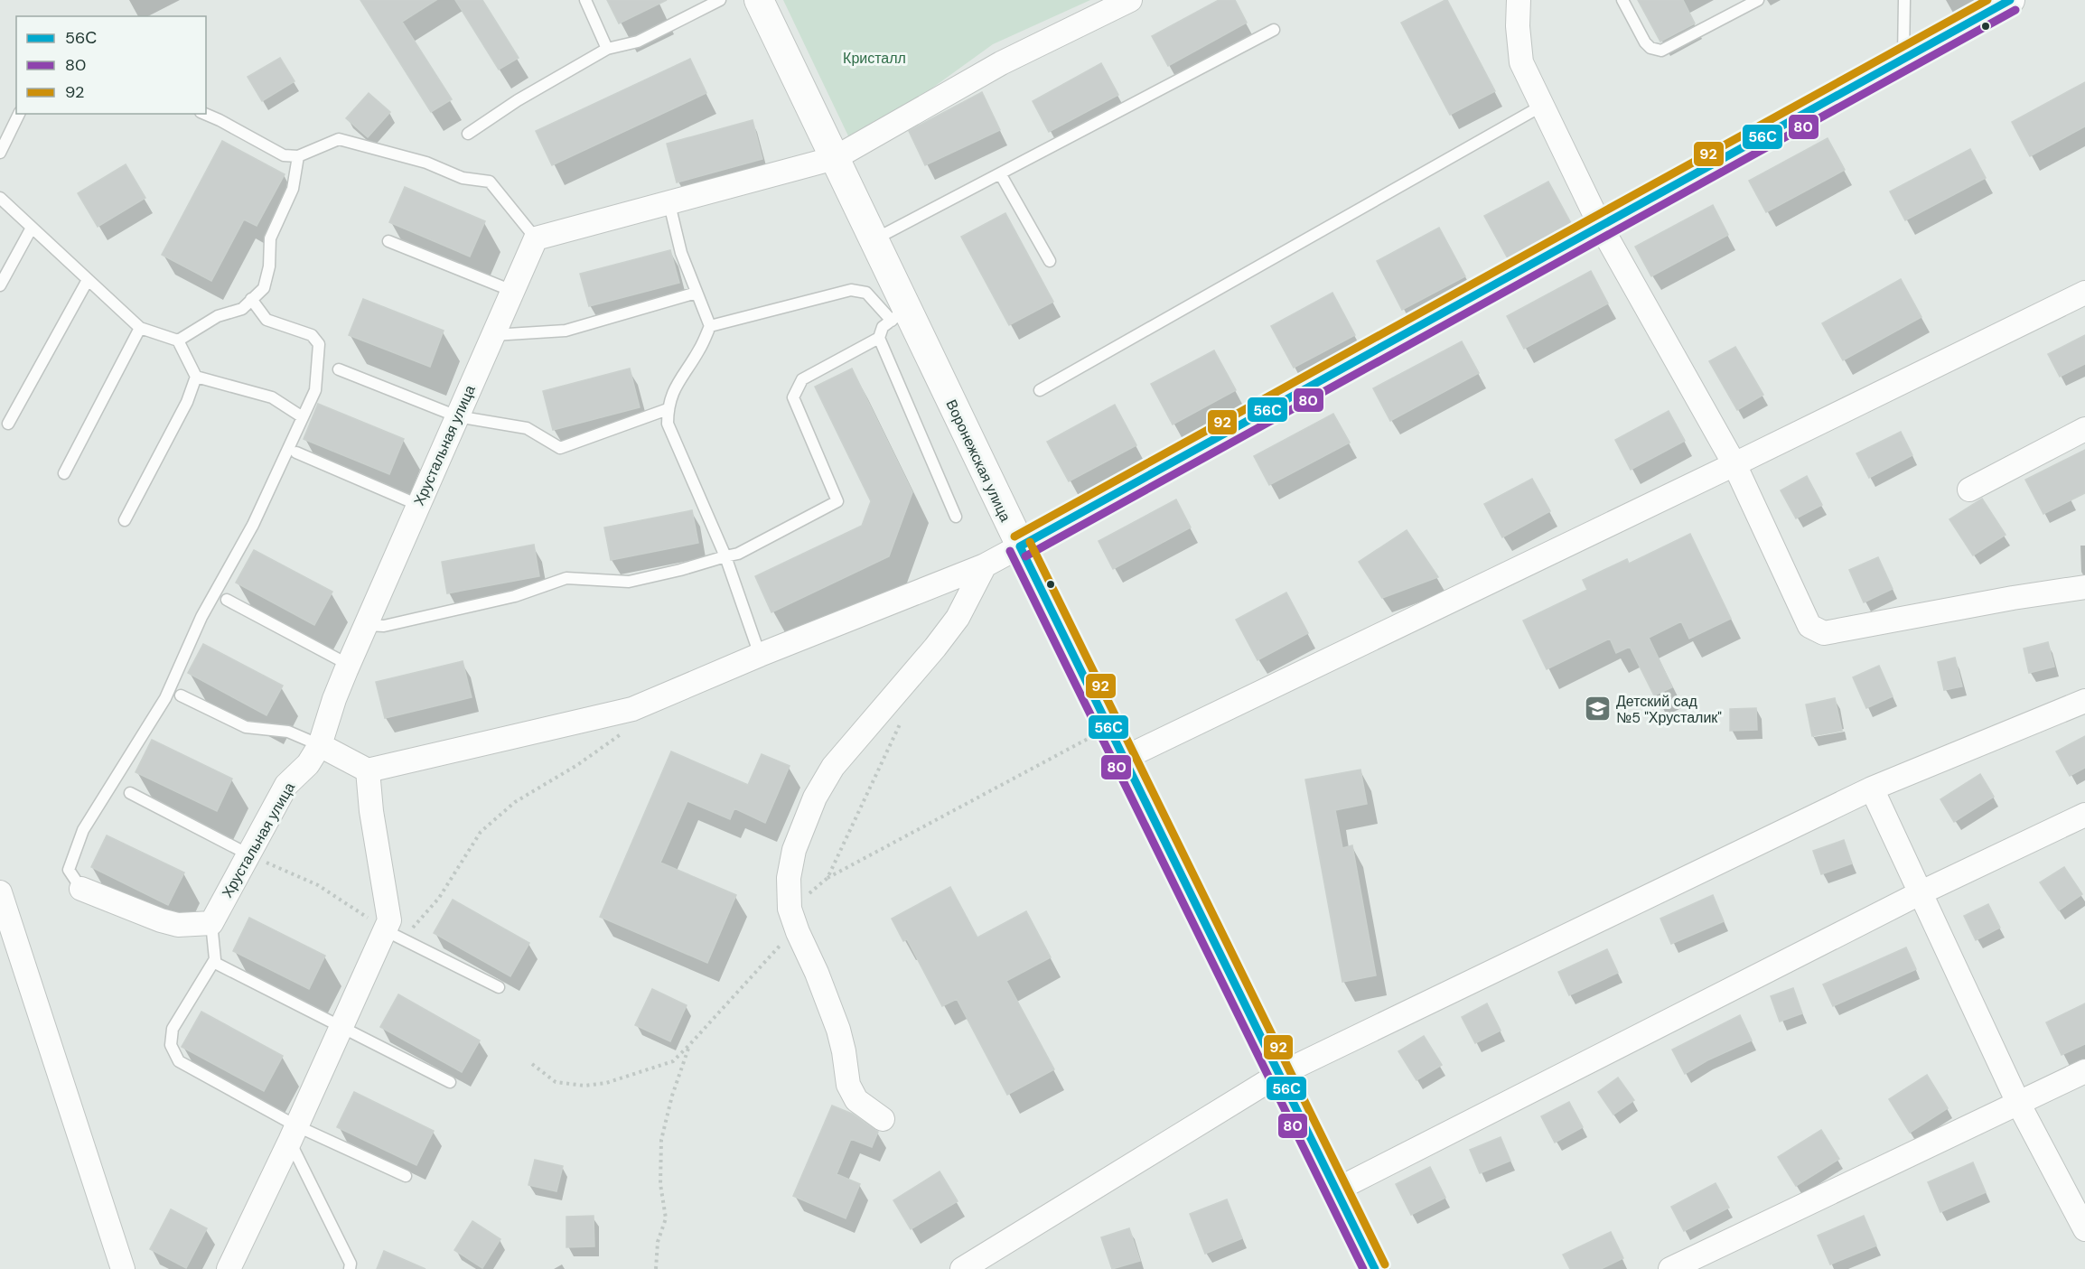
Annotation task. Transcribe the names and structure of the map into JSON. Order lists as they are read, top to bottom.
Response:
{
  "streets": {
    "street": ["Хрустальная улица", "Воронежская улица"]
  },
  "parks": ["Кристалл"],
  "places": {
    "school or university": ["Детский сад №5 \"Хрусталик\""]
  },
  "lines": ["transit line 56С", "transit line 92", "transit line 80"],
  "legend": ["56С", "80", "92"]
}
